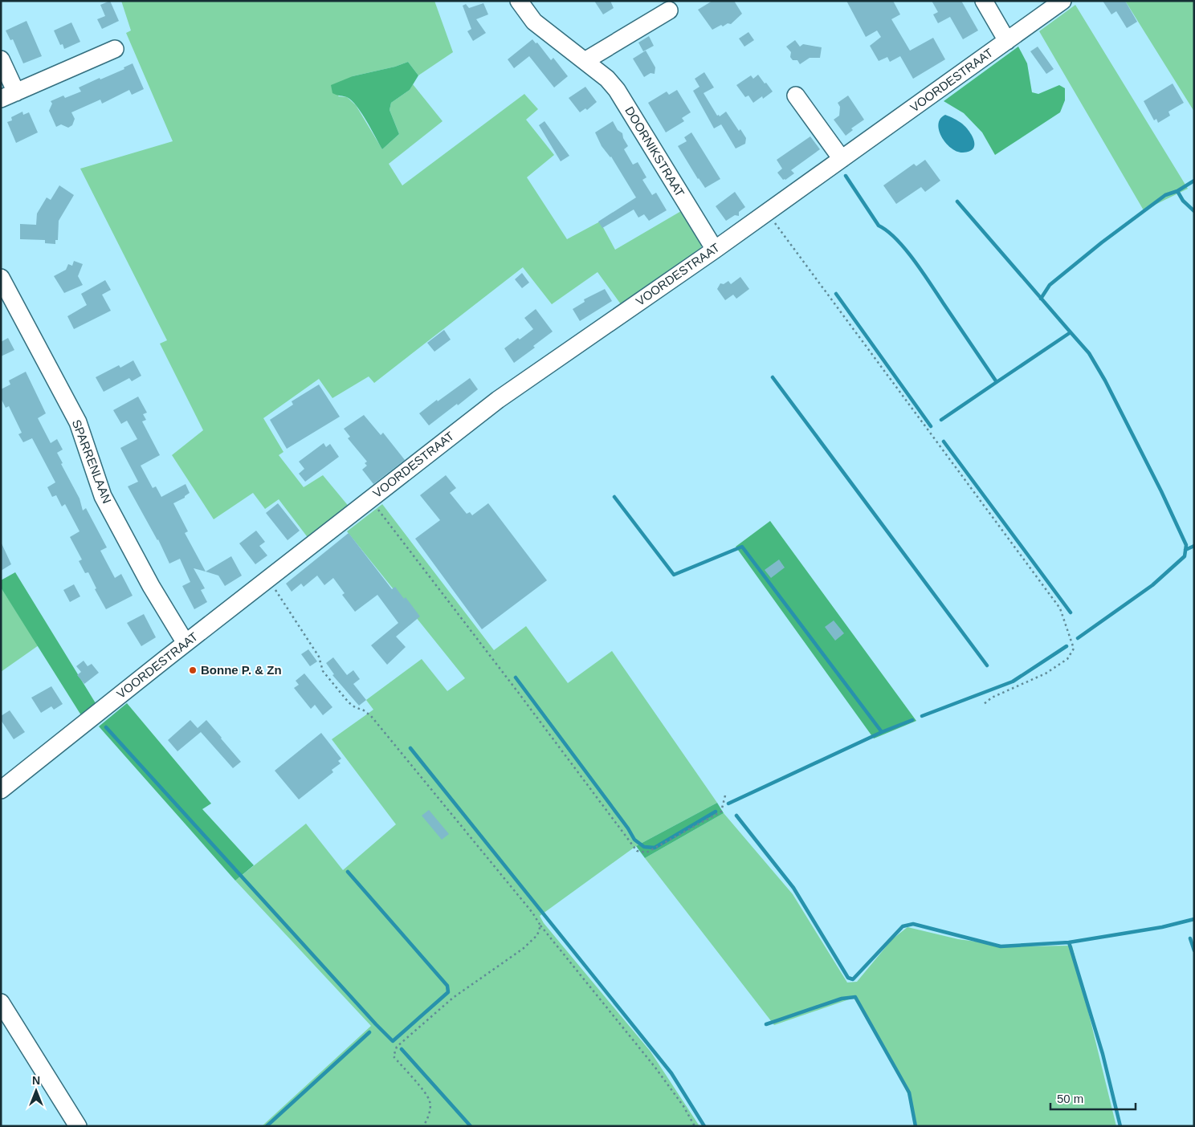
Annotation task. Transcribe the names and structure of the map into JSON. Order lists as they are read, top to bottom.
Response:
{
  "streets": {
    "street": ["VOORDESTRAAT", "DOORNIKSTRAAT", "SPARRENLAAN"]
  },
  "crossings": [
    ["VOORDESTRAAT", "DOORNIKSTRAAT"],
    ["VOORDESTRAAT", "SPARRENLAAN"]
  ],
  "places": ["Bonne P. & Zn"],
  "scale_bar": "50 m",
  "north": "top"
}
